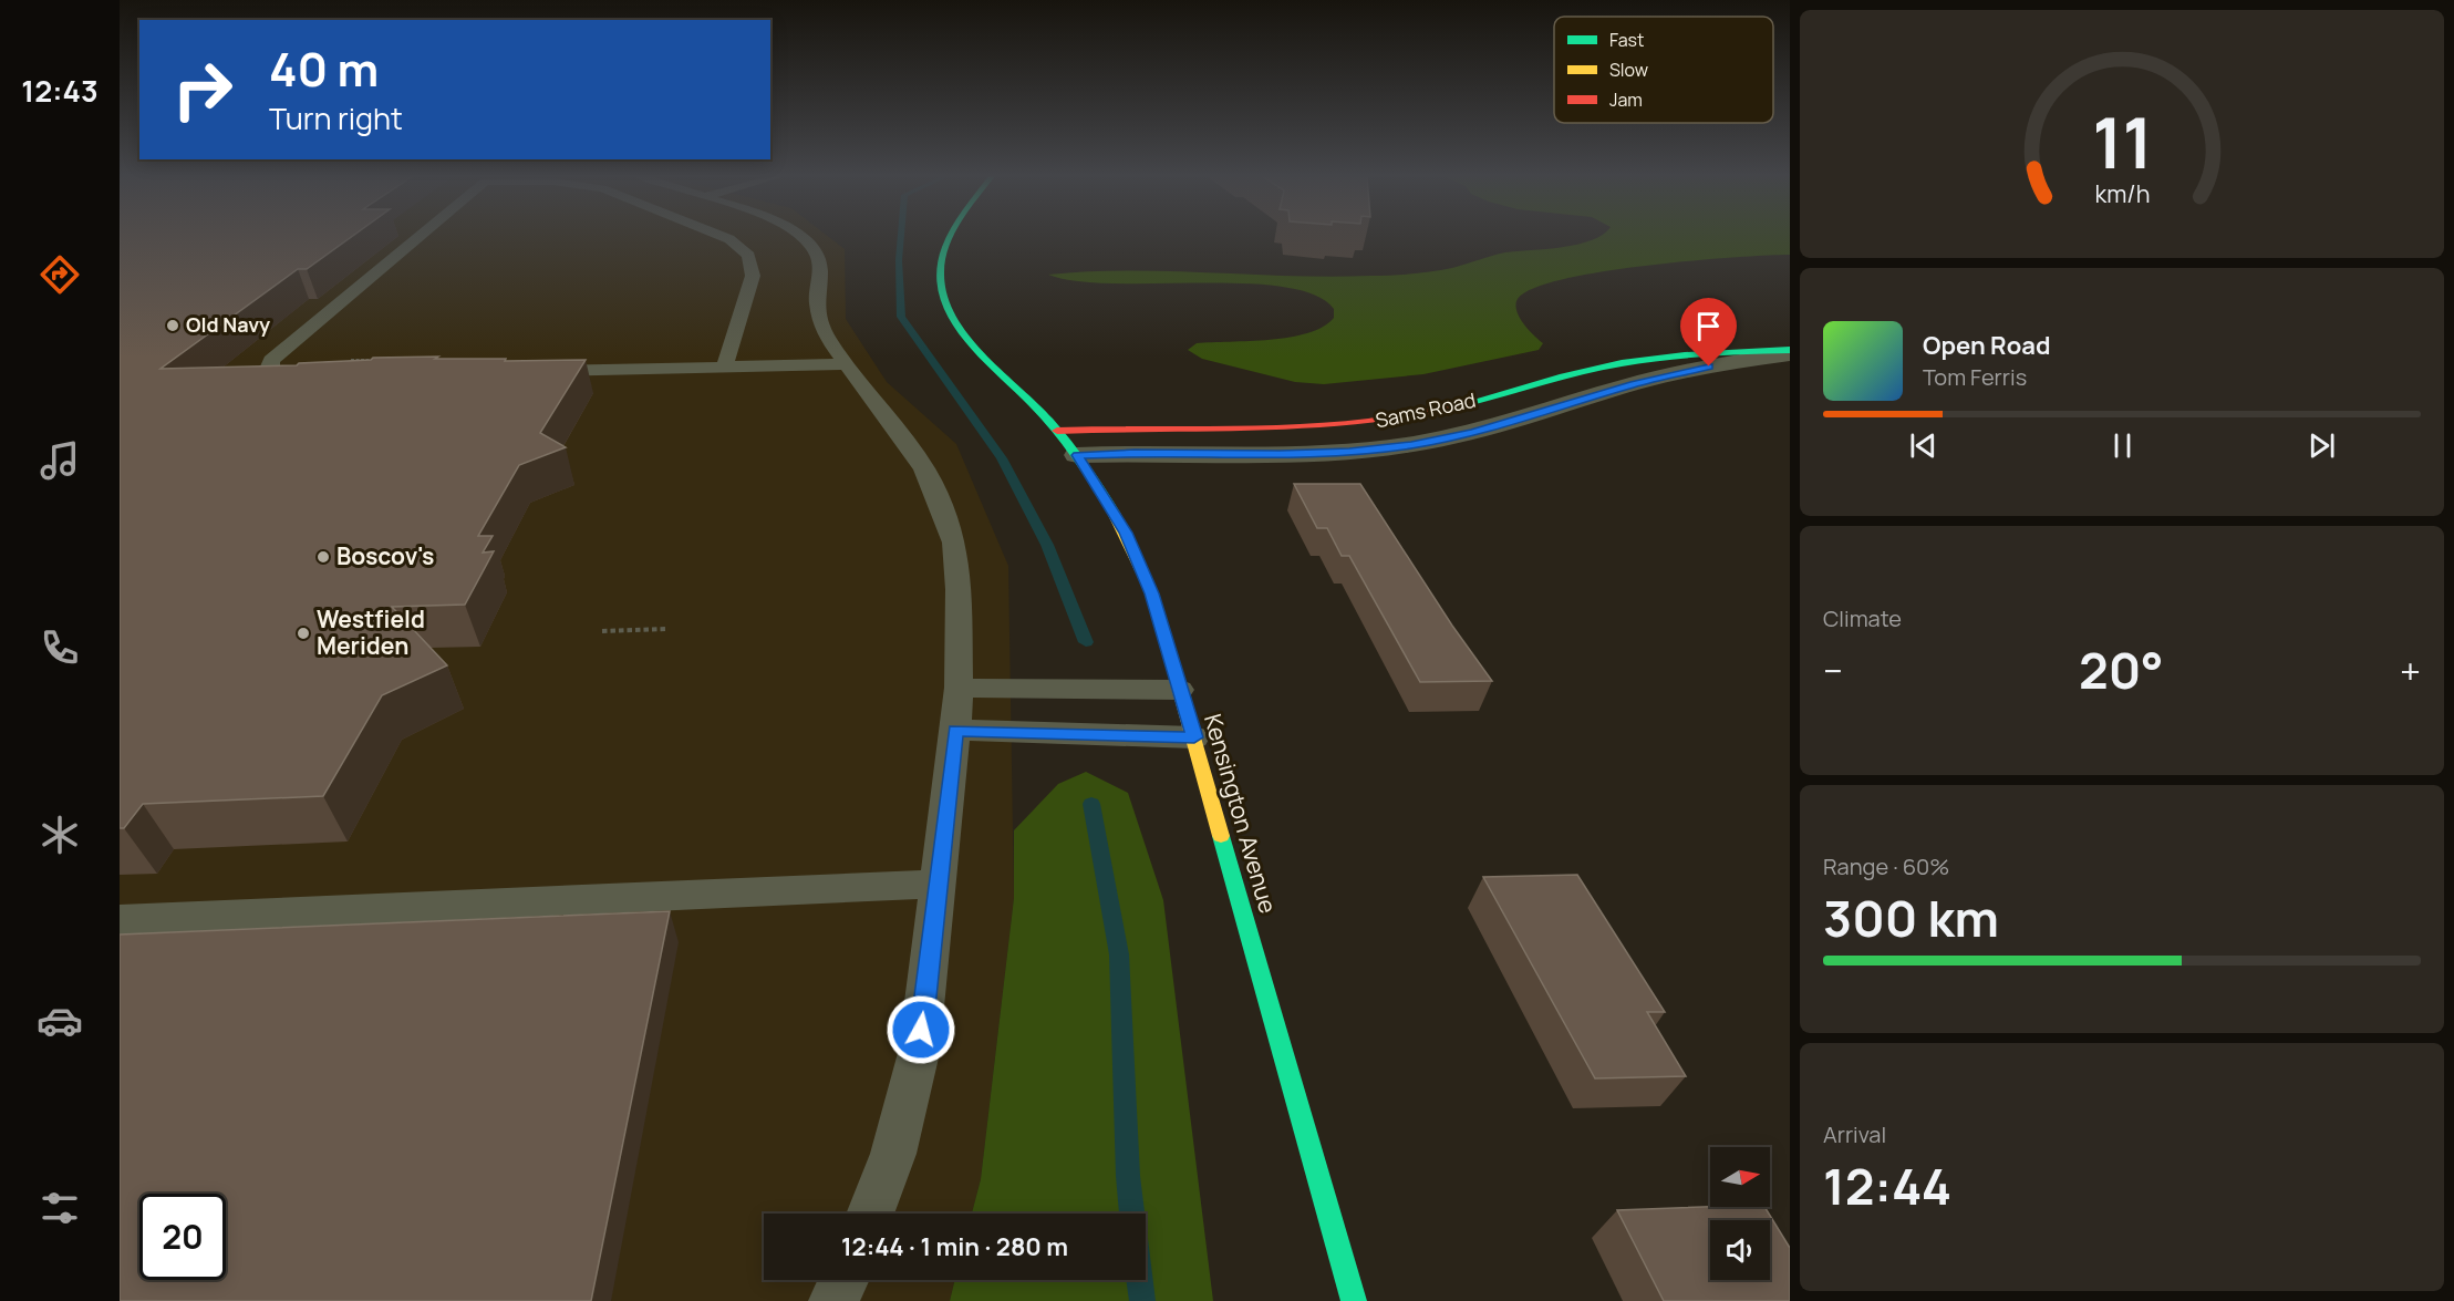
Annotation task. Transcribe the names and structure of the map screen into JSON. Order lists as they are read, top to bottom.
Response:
{
  "streets": {
    "main road": ["Sams Road", "Kensington Avenue"]
  },
  "crossings": [
    ["Sams Road", "Kensington Avenue"]
  ],
  "places": ["Old Navy", "Boscov's", "Westfield Meriden"],
  "legend": ["Fast", "Slow", "Jam"],
  "north": "right",
  "page": {
    "tabs": "12:43",
    "turn": ["40 m", "Turn right"],
    "song": ["Open Road", "Tom Ferris"],
    "tile": [
      "Climate",
      ["Range · 60%", "300 km"],
      ["Arrival", "12:44"]
    ],
    "heat": ["−", "20°", "+"],
    "limit": "20",
    "trip": "12:44 · 1 min · 280 m",
    "gauge": ["11", "km/h"]
  }
}
